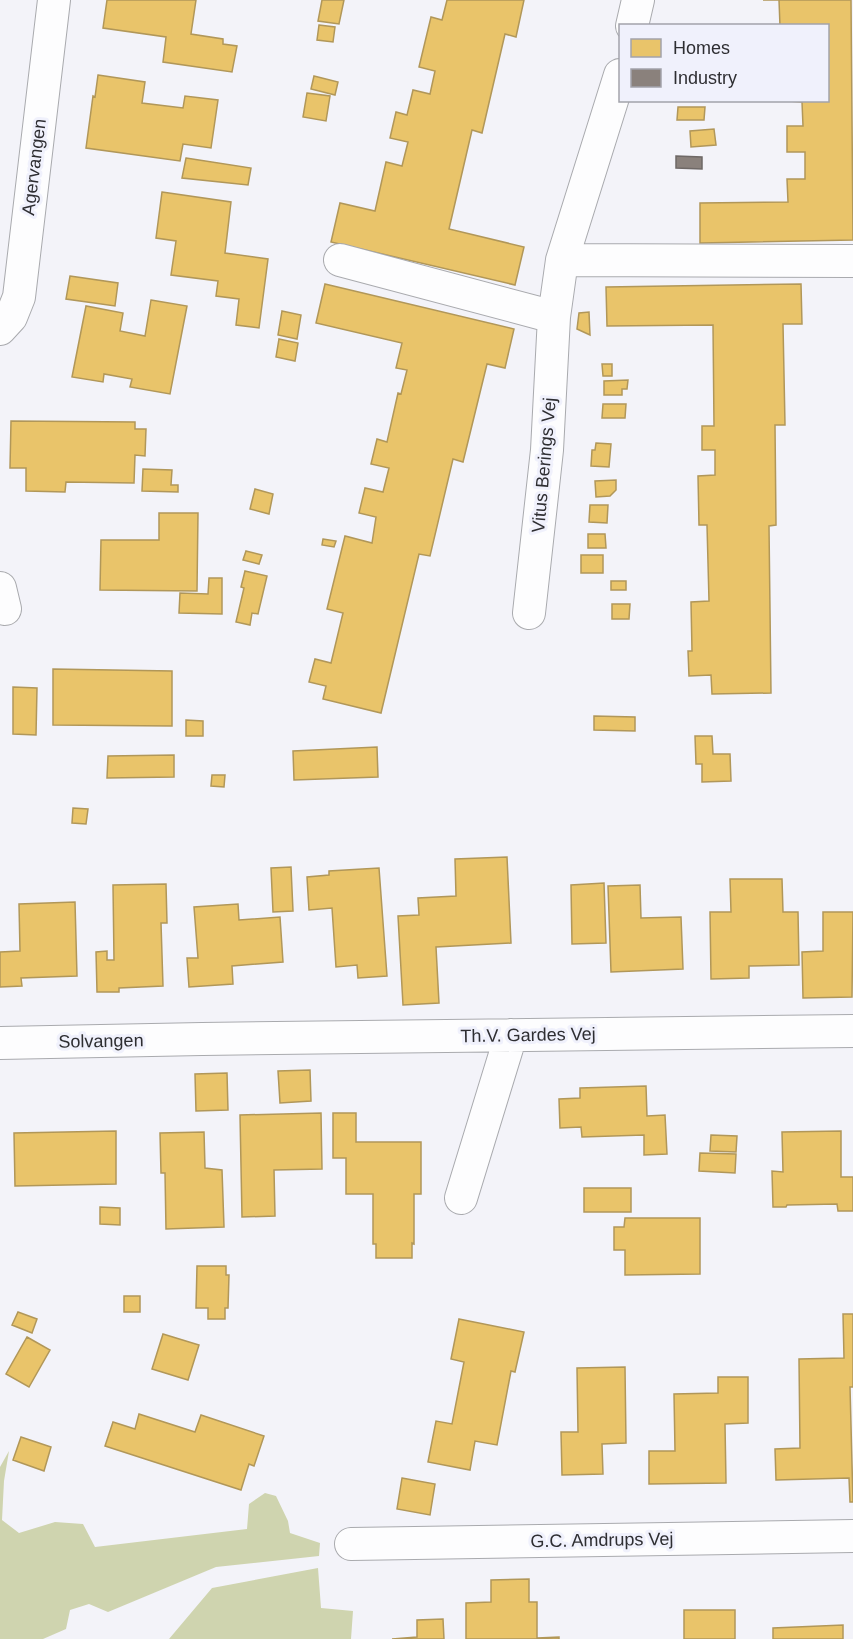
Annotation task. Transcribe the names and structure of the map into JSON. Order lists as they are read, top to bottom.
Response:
{
  "streets": {
    "street": [
      "Agervangen",
      "Vitus Berings Vej",
      "Th.V. Gardes Vej",
      "Solvangen",
      "G.C. Amdrups Vej"
    ]
  },
  "crossings": [
    ["Th.V. Gardes Vej", "Solvangen"]
  ],
  "legend": ["Homes", "Industry"]
}
